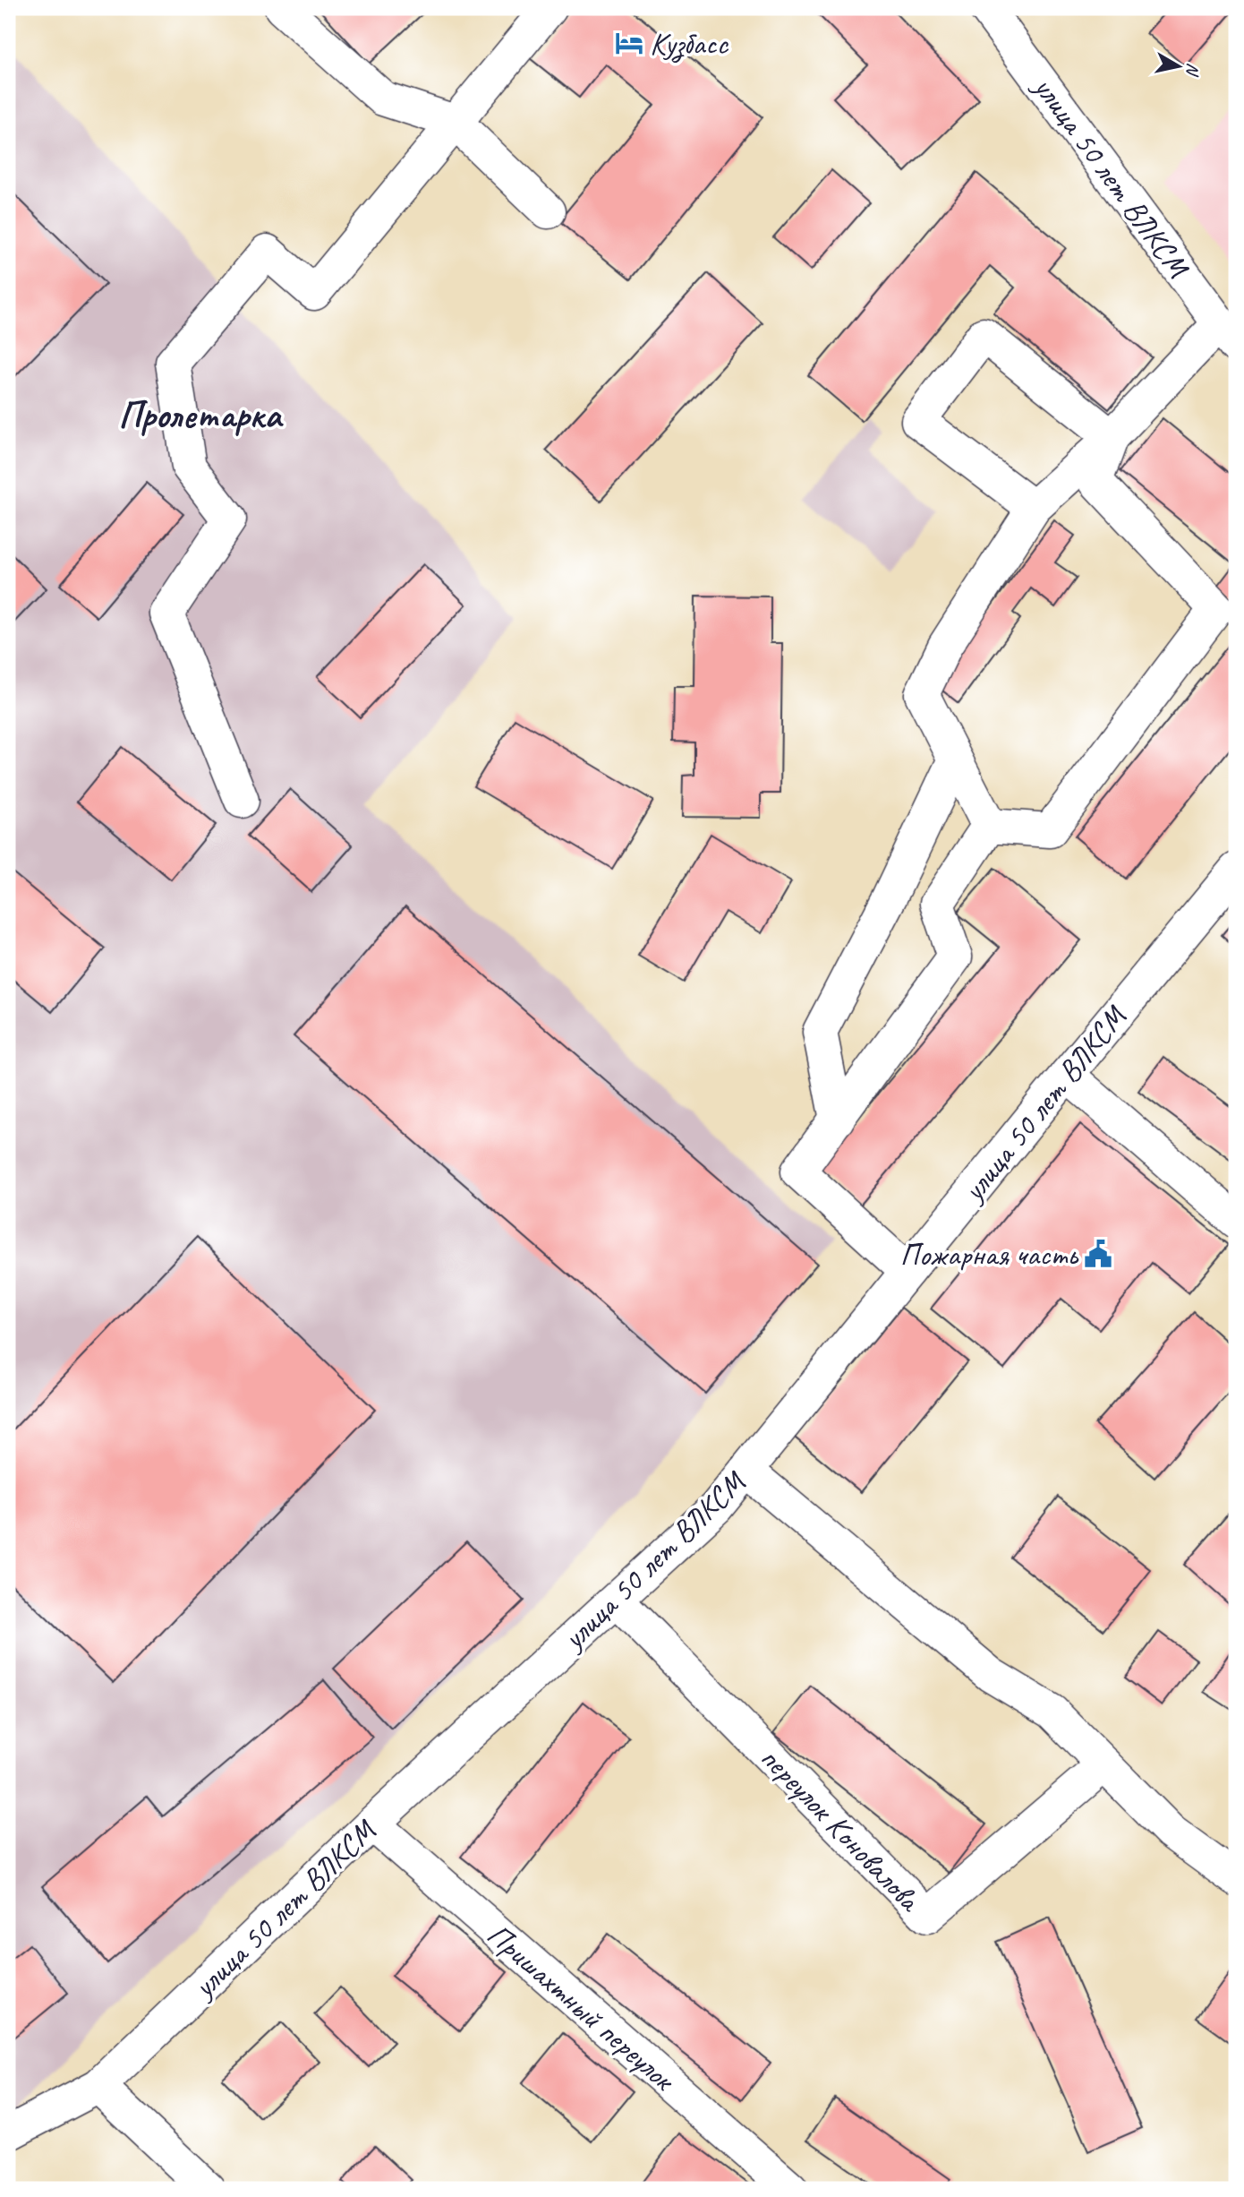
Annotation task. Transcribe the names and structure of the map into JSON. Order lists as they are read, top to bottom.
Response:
{
  "streets": {
    "street": ["улица 50 лет ВЛКСМ", "переулок Коновалова", "Пришахтный переулок"]
  },
  "crossings": [
    ["улица 50 лет ВЛКСМ", "переулок Коновалова"],
    ["улица 50 лет ВЛКСМ", "Пришахтный переулок"]
  ],
  "districts": ["Пролетарка"],
  "places": {
    "hotel": ["Кузбасс"],
    "public building": ["Пожарная часть"]
  },
  "north": "right"
}
